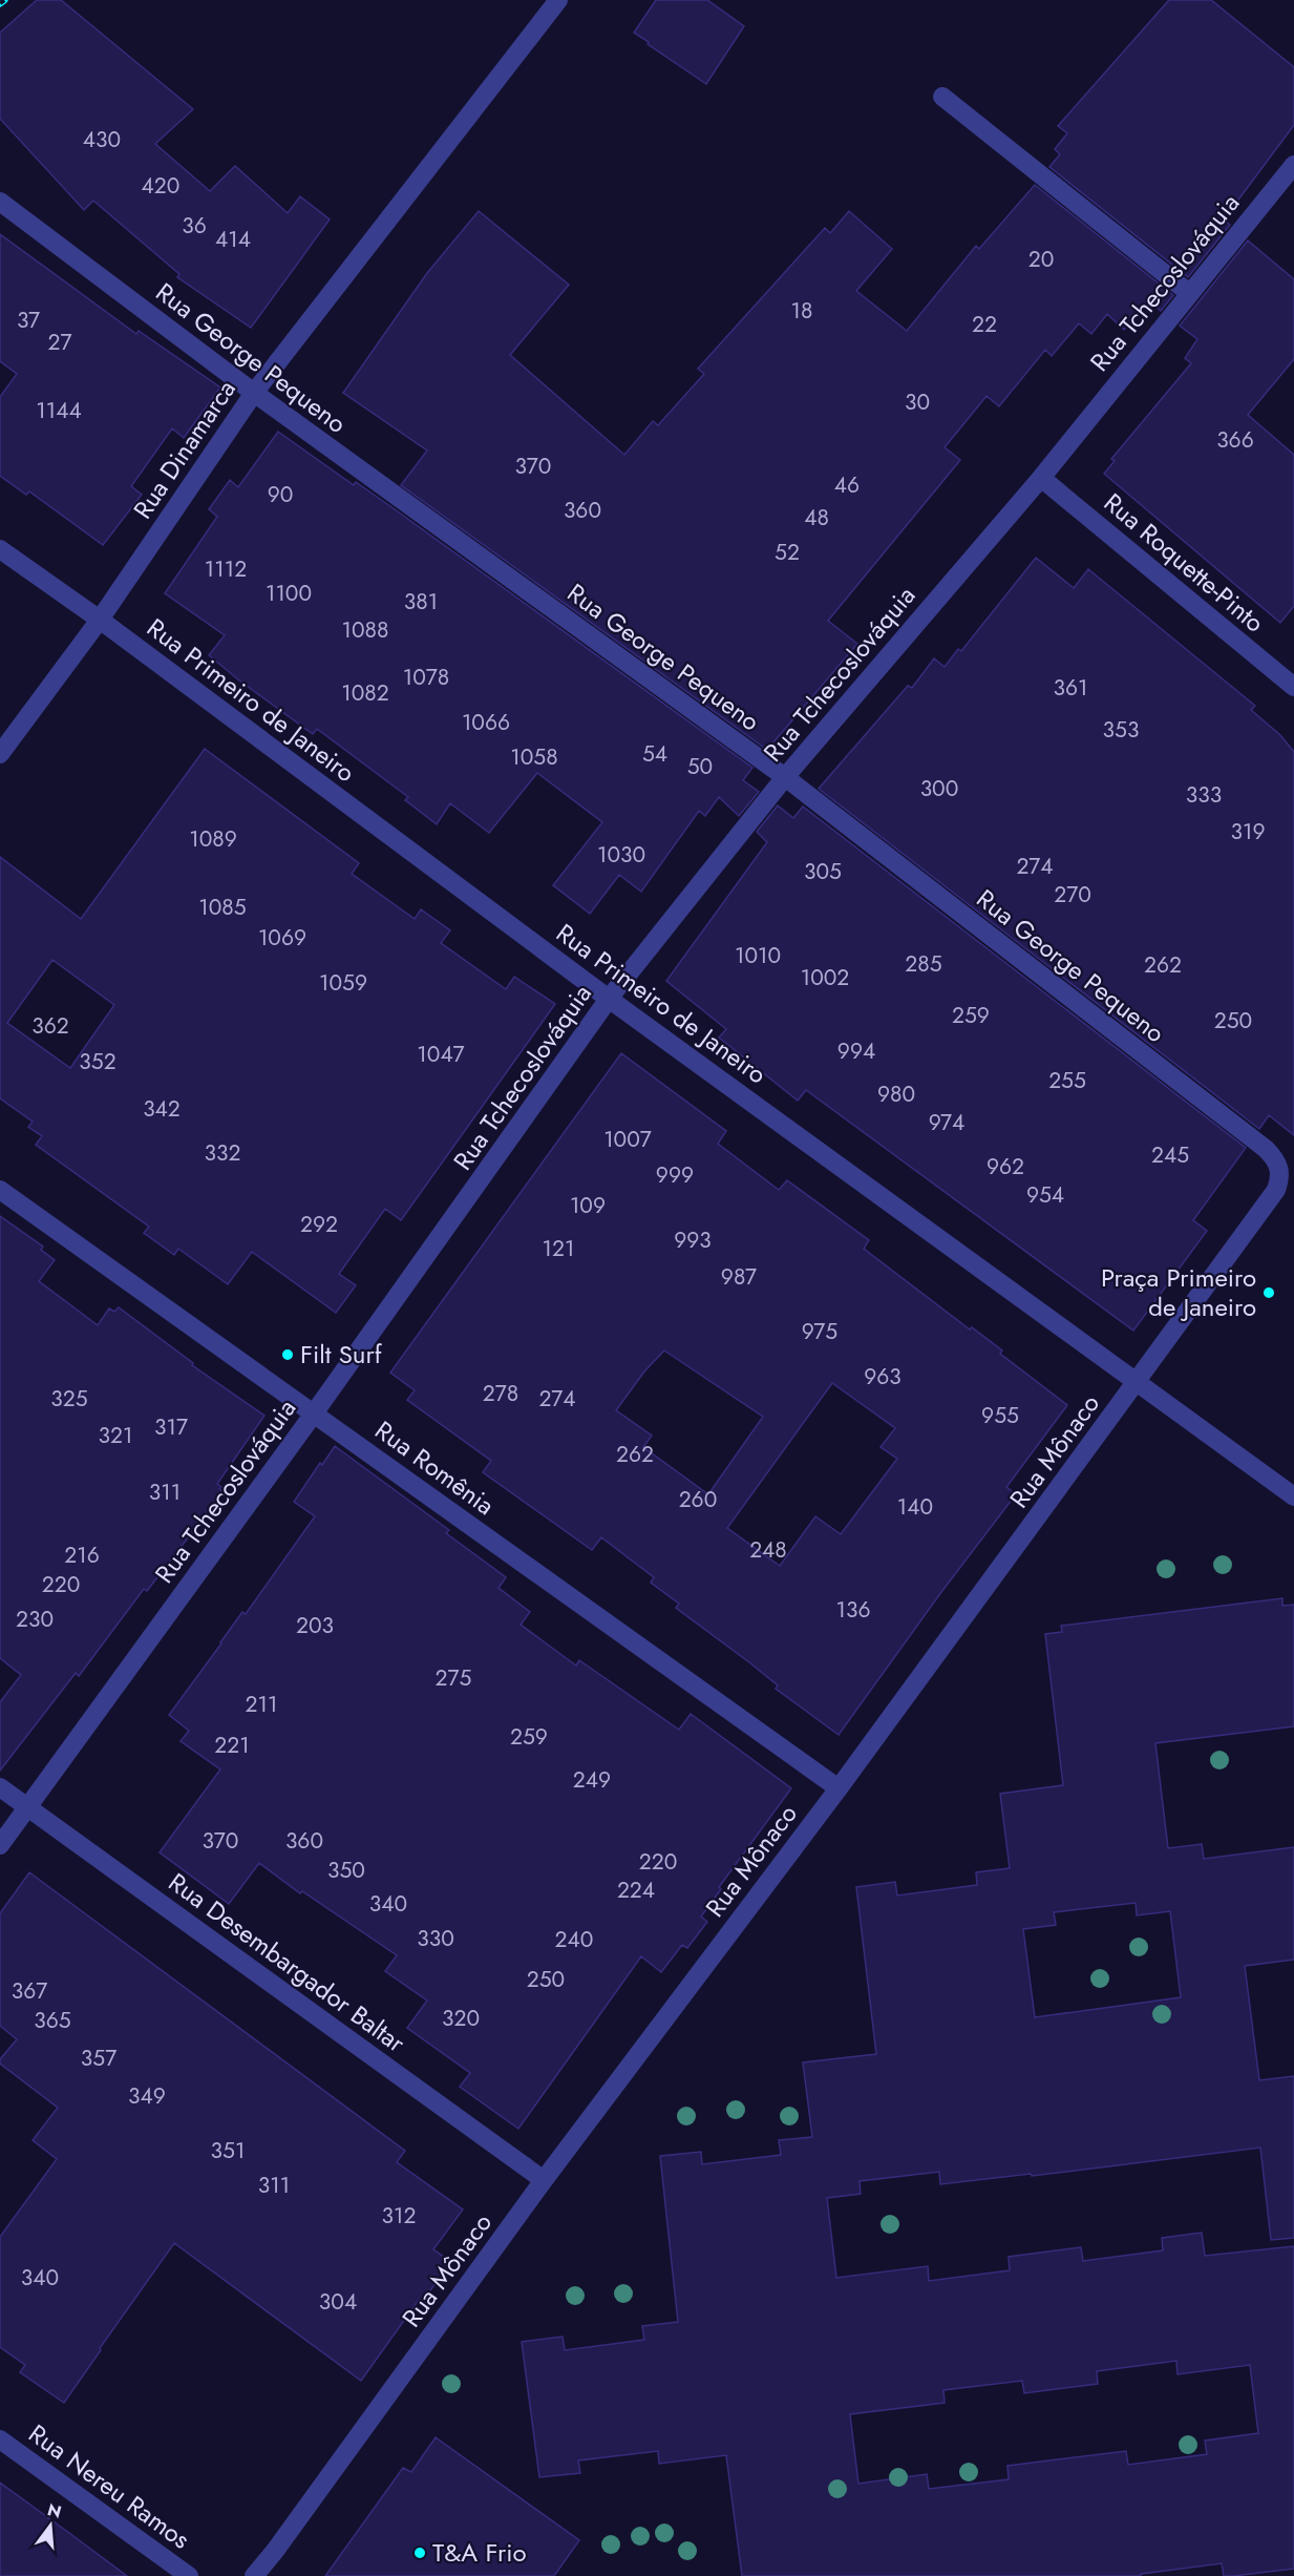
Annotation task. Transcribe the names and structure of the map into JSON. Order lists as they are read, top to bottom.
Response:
{
  "streets": {
    "street": [
      "Rua Tchecoslováquia",
      "Rua George Pequeno",
      "Rua Dinamarca",
      "Rua Roquette-Pinto",
      "Rua Primeiro de Janeiro",
      "Rua Mônaco",
      "Rua Romênia",
      "Rua Desembargador Baltar",
      "Rua Nereu Ramos"
    ]
  },
  "crossings": [
    ["Rua Tchecoslováquia", "Rua George Pequeno"],
    ["Rua Tchecoslováquia", "Rua Roquette-Pinto"],
    ["Rua Tchecoslováquia", "Rua Primeiro de Janeiro"],
    ["Rua Tchecoslováquia", "Rua Romênia"],
    ["Rua Tchecoslováquia", "Rua Desembargador Baltar"],
    ["Rua George Pequeno", "Rua Dinamarca"],
    ["Rua George Pequeno", "Rua Mônaco"],
    ["Rua Dinamarca", "Rua Primeiro de Janeiro"],
    ["Rua Primeiro de Janeiro", "Rua Mônaco"],
    ["Rua Mônaco", "Rua Romênia"],
    ["Rua Mônaco", "Rua Desembargador Baltar"]
  ],
  "places": ["Praça Primeiro de Janeiro", "Filt Surf", "T&A Frio"],
  "house_numbers": [
    "430",
    "420",
    "36",
    "414",
    "20",
    "18",
    "37",
    "22",
    "27",
    "30",
    "1144",
    "366",
    "370",
    "46",
    "90",
    "360",
    "48",
    "52",
    "1112",
    "1100",
    "381",
    "1088",
    "1078",
    "361",
    "1082",
    "1066",
    "353",
    "54",
    "1058",
    "50",
    "300",
    "333",
    "319",
    "1089",
    "1030",
    "274",
    "305",
    "270",
    "1085",
    "1069",
    "1010",
    "285",
    "262",
    "1002",
    "1059",
    "259",
    "250",
    "362",
    "994",
    "1047",
    "352",
    "255",
    "980",
    "342",
    "974",
    "1007",
    "332",
    "245",
    "962",
    "999",
    "954",
    "109",
    "292",
    "993",
    "121",
    "987",
    "975",
    "963",
    "278",
    "325",
    "274",
    "955",
    "317",
    "321",
    "262",
    "311",
    "260",
    "140",
    "248",
    "216",
    "220",
    "136",
    "230",
    "203",
    "275",
    "211",
    "259",
    "221",
    "249",
    "370",
    "360",
    "220",
    "350",
    "224",
    "340",
    "330",
    "240",
    "250",
    "367",
    "320",
    "365",
    "357",
    "349",
    "351",
    "311",
    "312",
    "340",
    "304"
  ],
  "north": "top"
}
